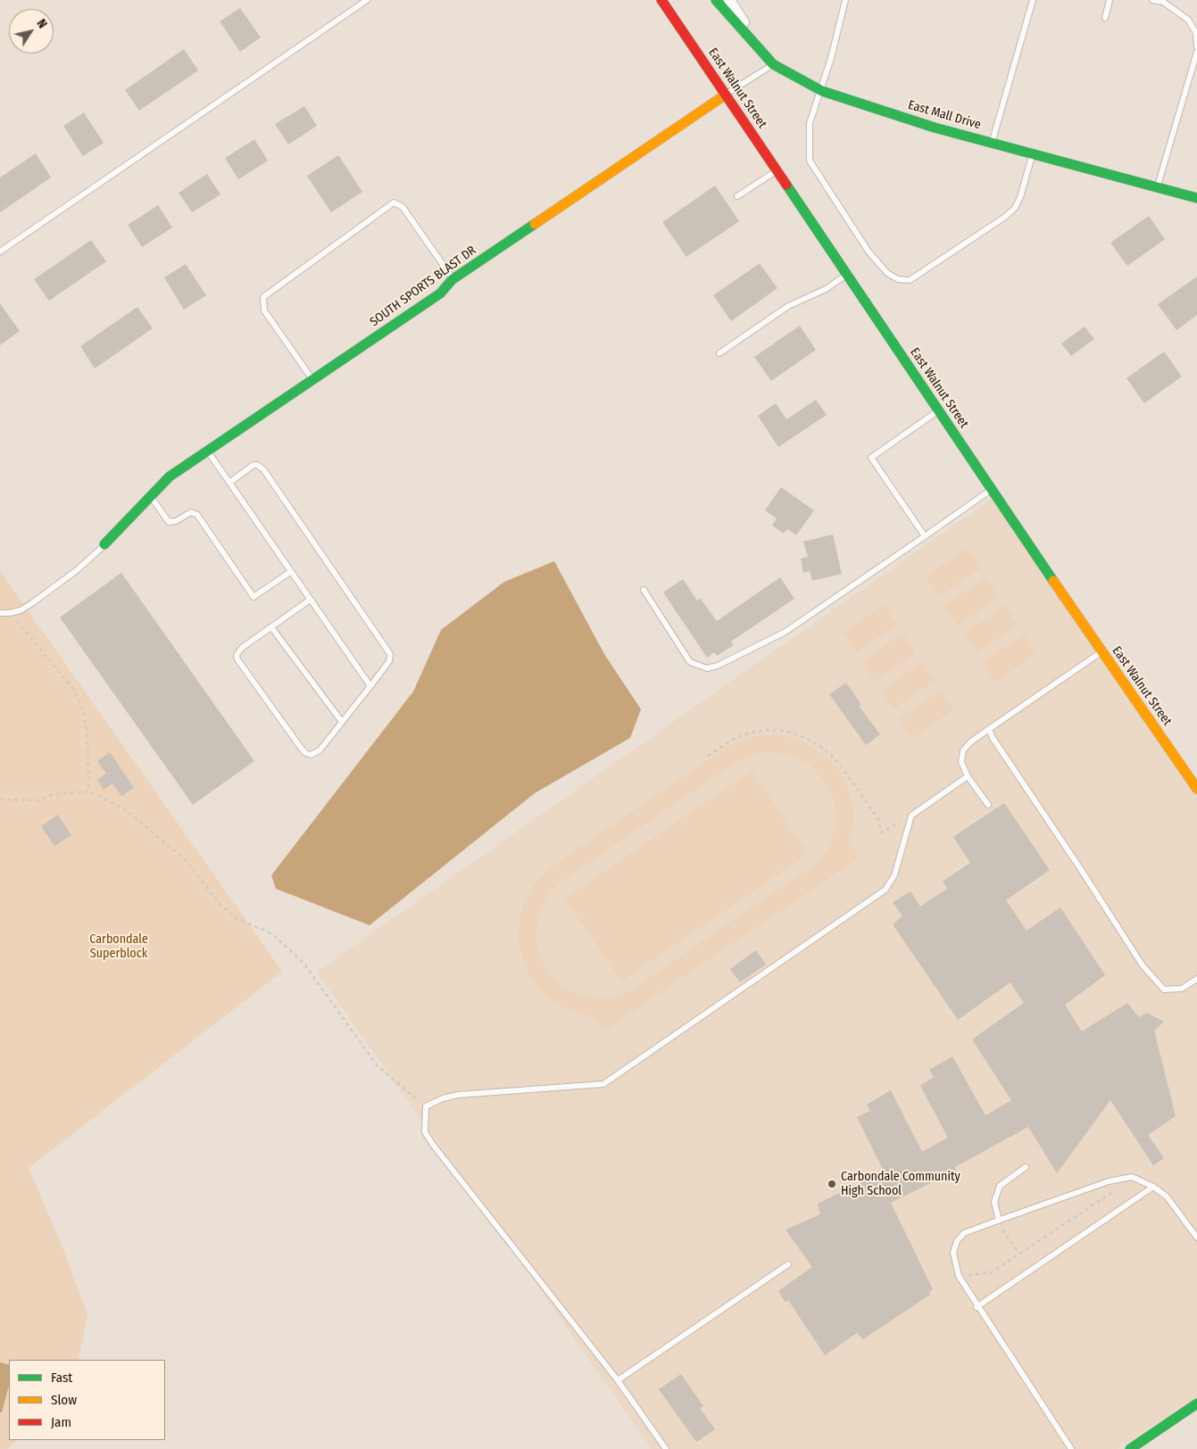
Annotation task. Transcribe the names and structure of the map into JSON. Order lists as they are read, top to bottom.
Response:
{
  "streets": {
    "street": ["East Walnut Street", "East Mall Drive", "SOUTH SPORTS BLAST DR"]
  },
  "crossings": [
    ["East Walnut Street", "SOUTH SPORTS BLAST DR"]
  ],
  "parks": ["Carbondale Superblock"],
  "places": ["Carbondale Community High School"],
  "legend": ["Fast", "Slow", "Jam"],
  "north": "top right"
}
